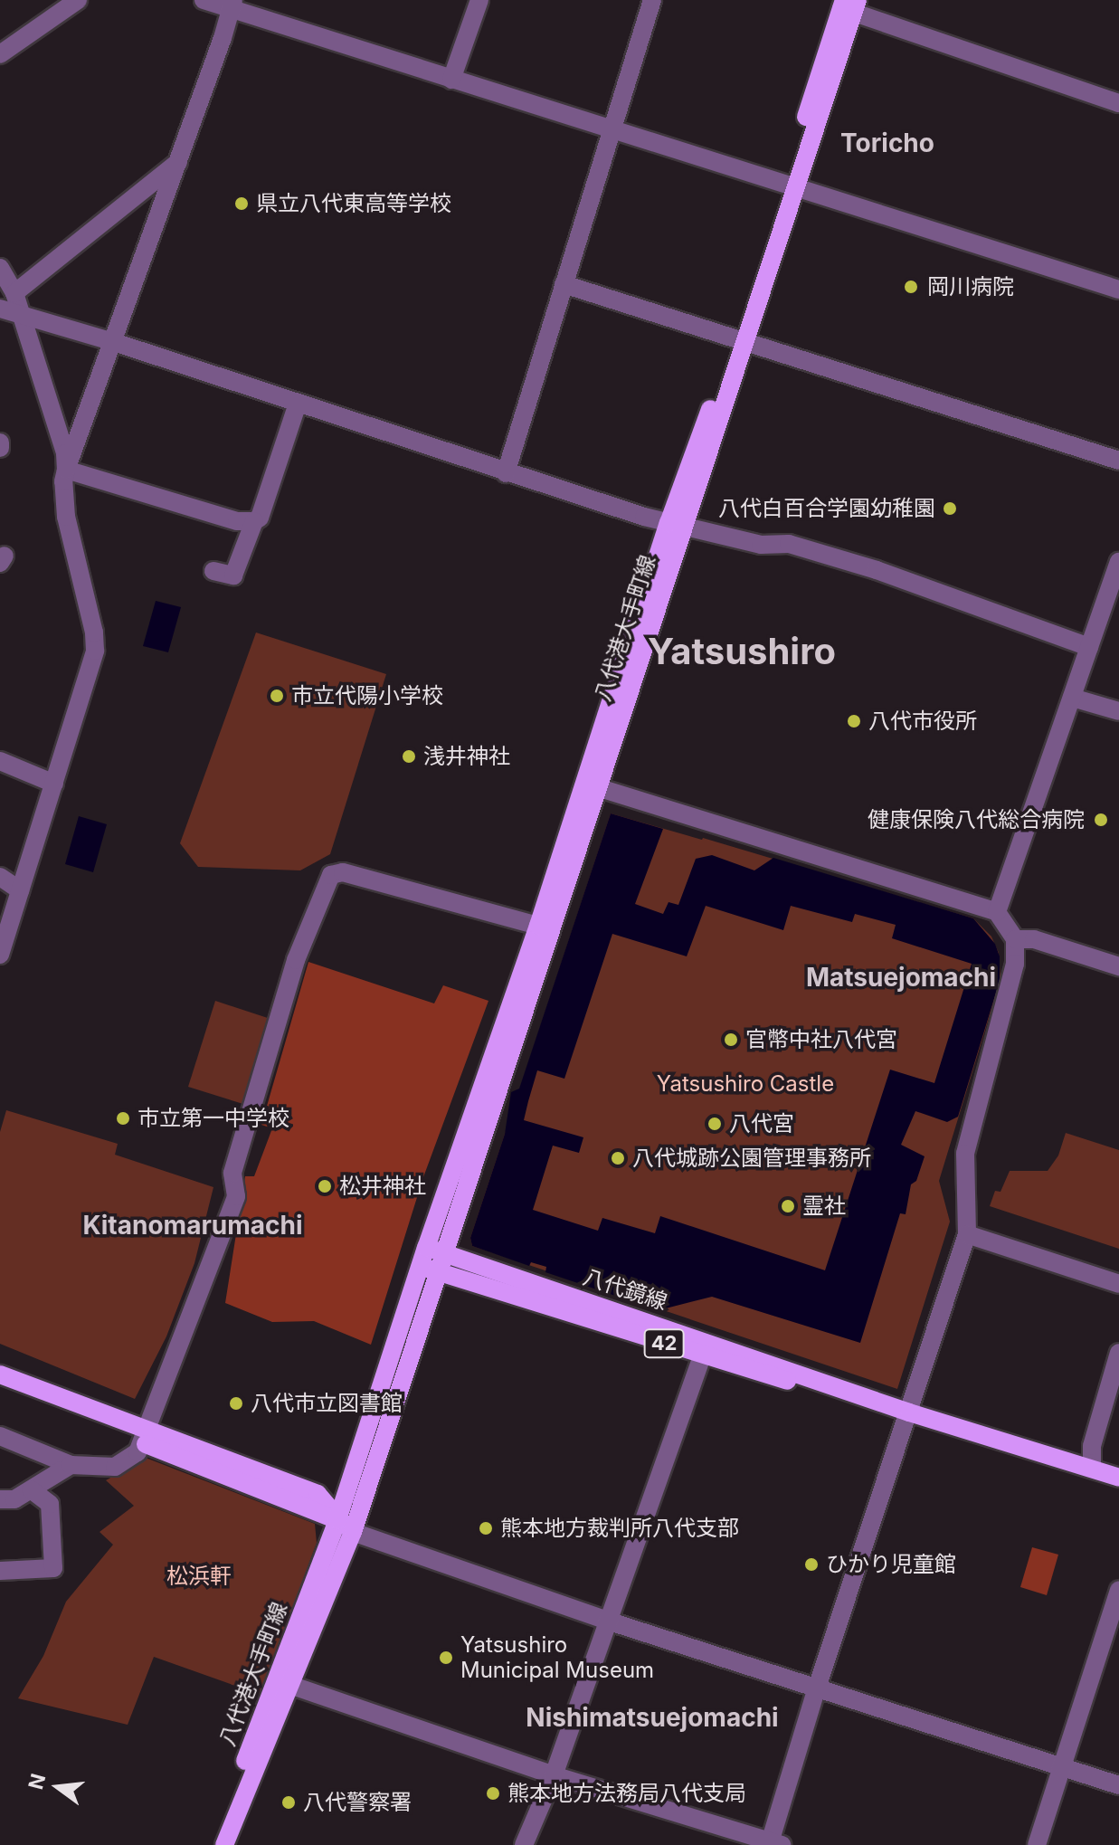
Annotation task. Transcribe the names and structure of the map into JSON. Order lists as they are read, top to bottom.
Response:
{
  "streets": {
    "main road": ["八代港大手町線", "八代鏡線", "42"]
  },
  "crossings": [
    ["八代港大手町線", "八代鏡線"]
  ],
  "districts": [
    "Toricho",
    "Yatsushiro",
    "Matsuejomachi",
    "Kitanomarumachi",
    "Nishimatsuejomachi"
  ],
  "parks": ["Yatsushiro Castle", "松浜軒"],
  "places": [
    "県立八代東高等学校",
    "岡川病院",
    "八代白百合学園幼稚園",
    "市立代陽小学校",
    "八代市役所",
    "浅井神社",
    "健康保険八代総合病院",
    "官幣中社八代宮",
    "市立第一中学校",
    "八代宮",
    "八代城跡公園管理事務所",
    "松井神社",
    "霊社",
    "八代市立図書館",
    "熊本地方裁判所八代支部",
    "ひかり児童館",
    "Yatsushiro Municipal Museum",
    "熊本地方法務局八代支局",
    "八代警察署"
  ],
  "north": "left"
}
